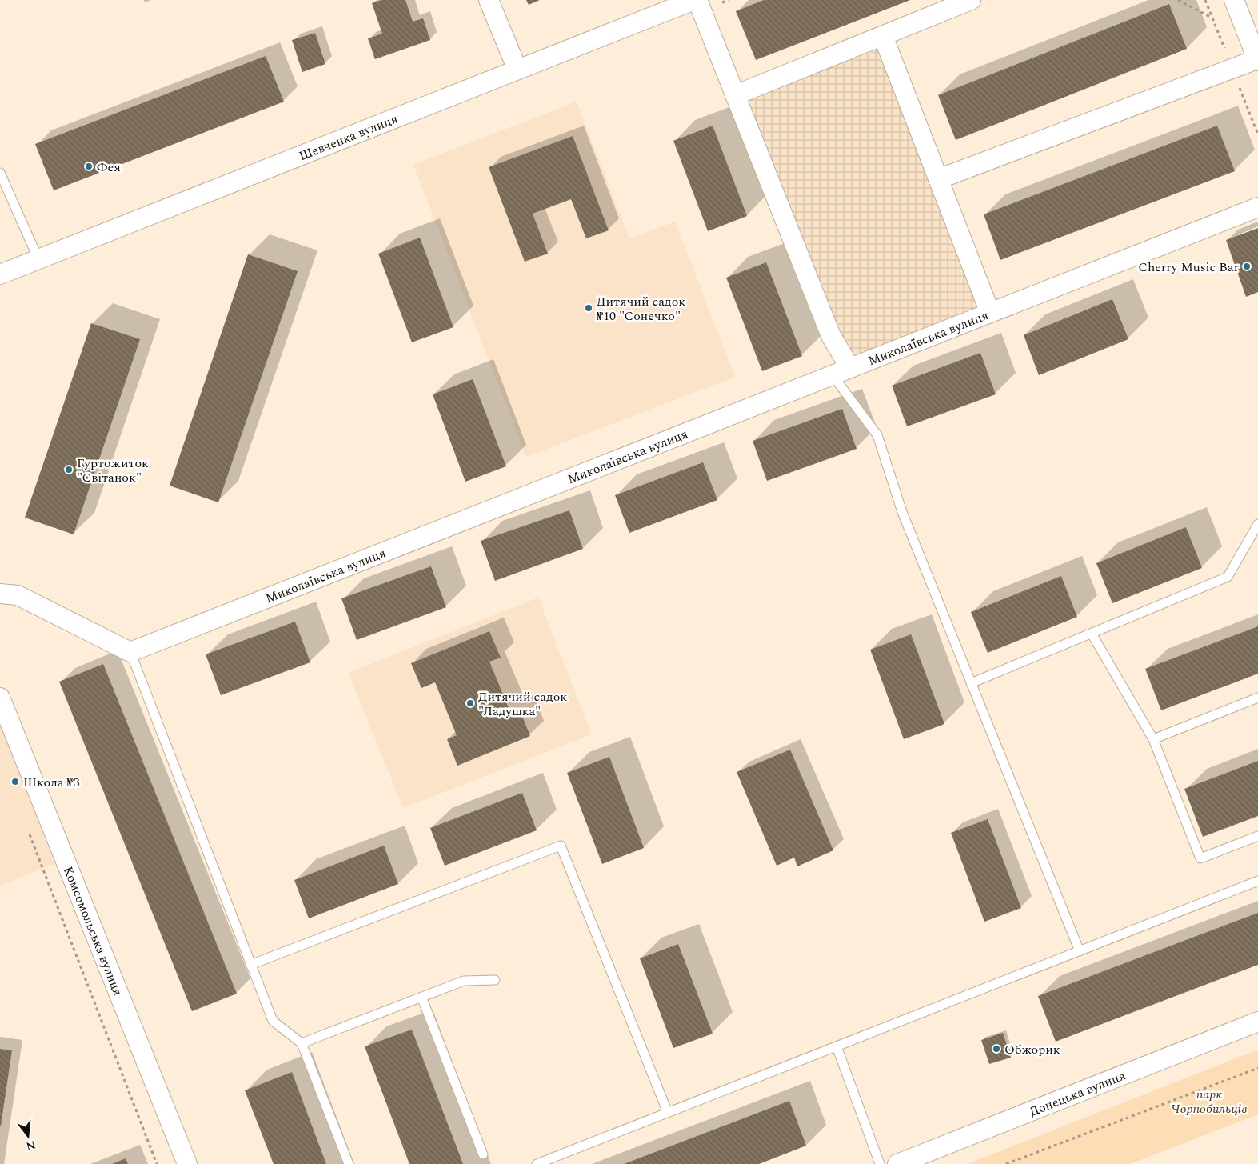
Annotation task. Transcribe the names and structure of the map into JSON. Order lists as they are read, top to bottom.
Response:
{
  "streets": {
    "street": [
      "Шевченка вулиця",
      "Миколаївська вулиця",
      "Комсомольська вулиця",
      "Донецька вулиця"
    ]
  },
  "parks": ["парк Чорнобильців"],
  "places": [
    "Фея",
    "Cherry Music Bar",
    "Дитячий садок №10 \"Сонечко\"",
    "Гуртожиток \"Світанок\"",
    "Дитячий садок \"Ладушка\"",
    "Школа №3",
    "Обжорик"
  ],
  "north": "bottom"
}
